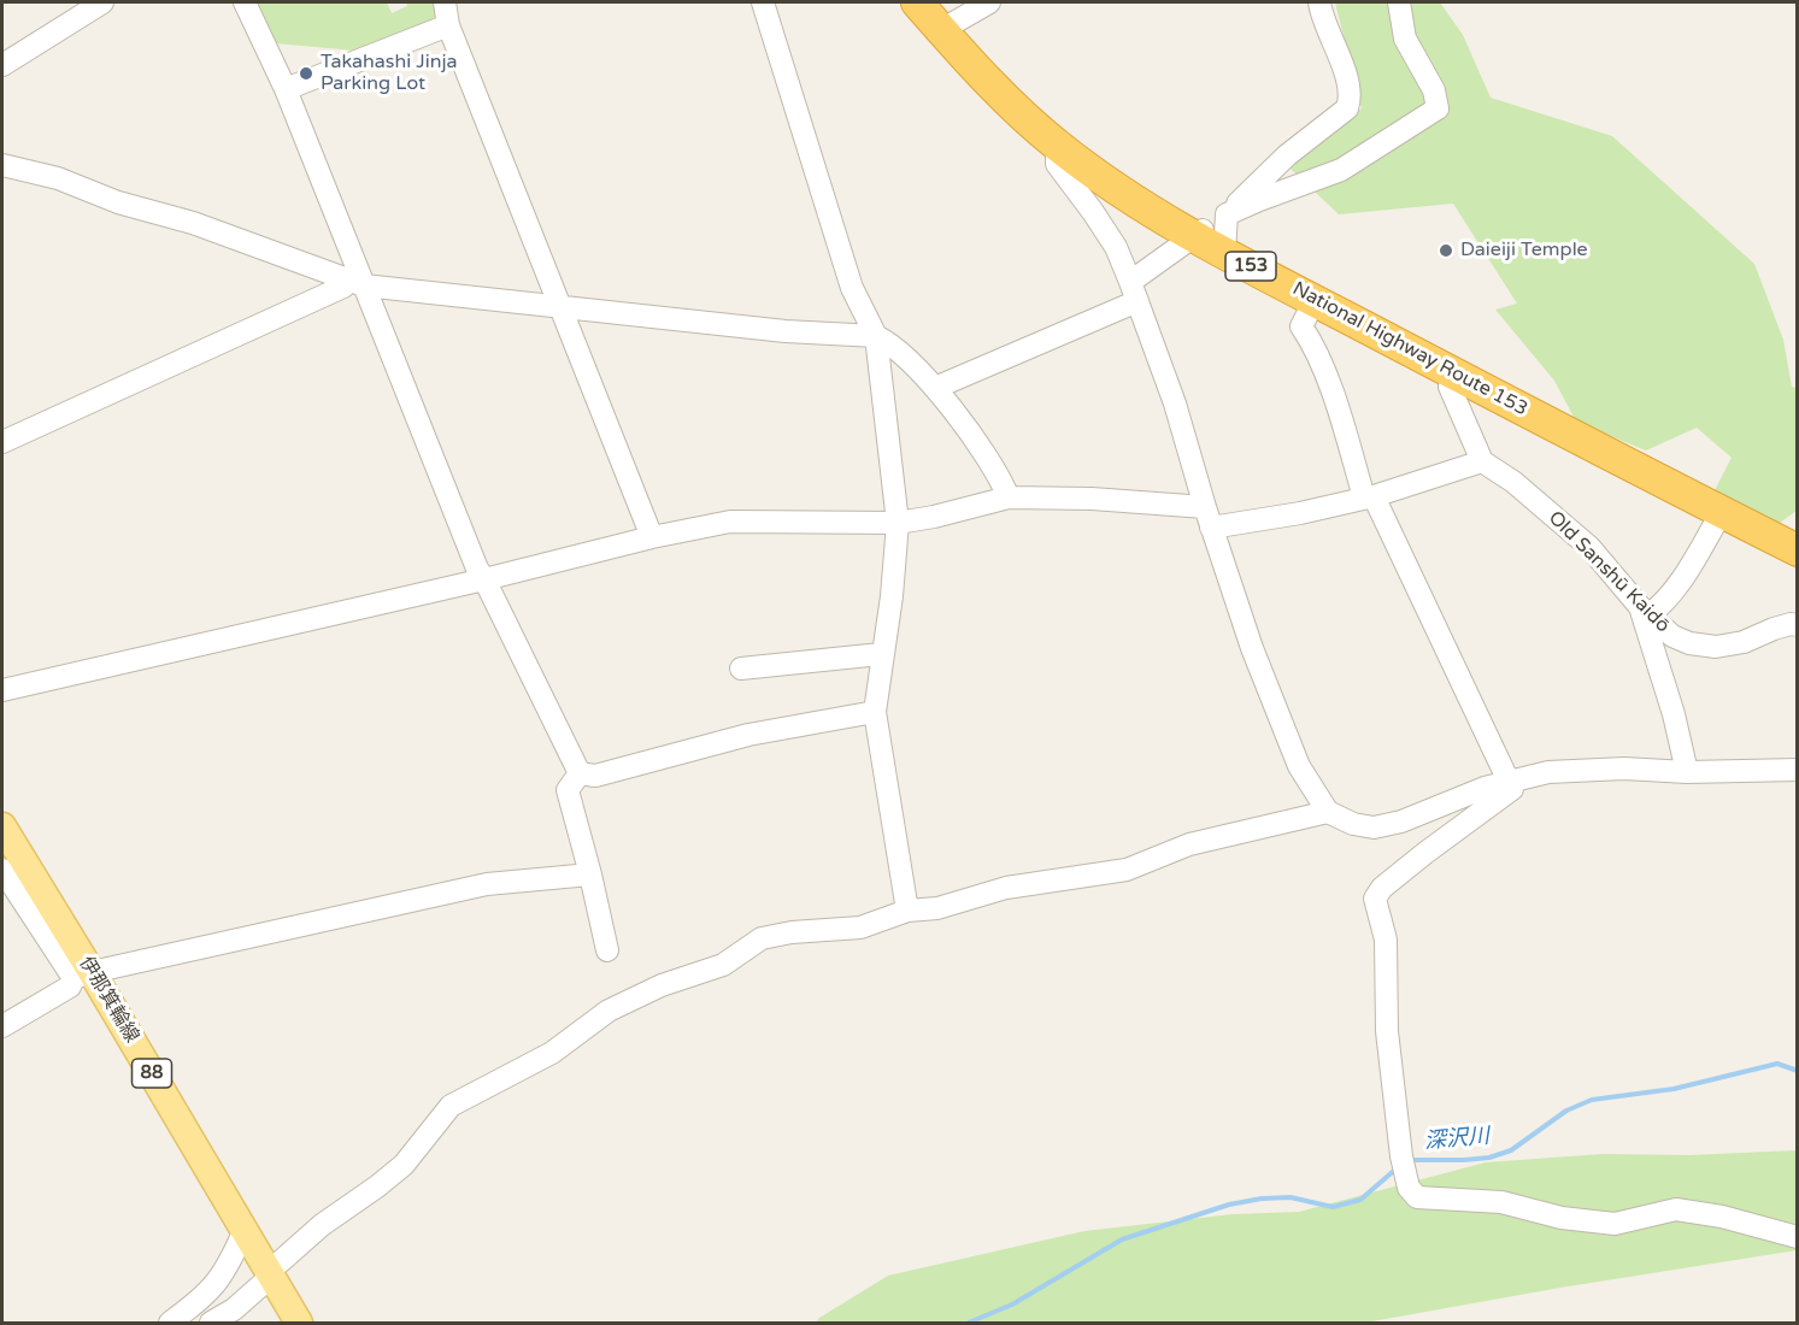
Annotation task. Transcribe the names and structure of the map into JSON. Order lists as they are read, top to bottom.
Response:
{
  "streets": {
    "highway": ["153", "National Highway Route 153"],
    "main road": ["伊那箕輪線", "88"],
    "street": ["Old Sanshū Kaidō"]
  },
  "water": ["深沢川"],
  "places": ["Takahashi Jinja Parking Lot", "Daieiji Temple"]
}
